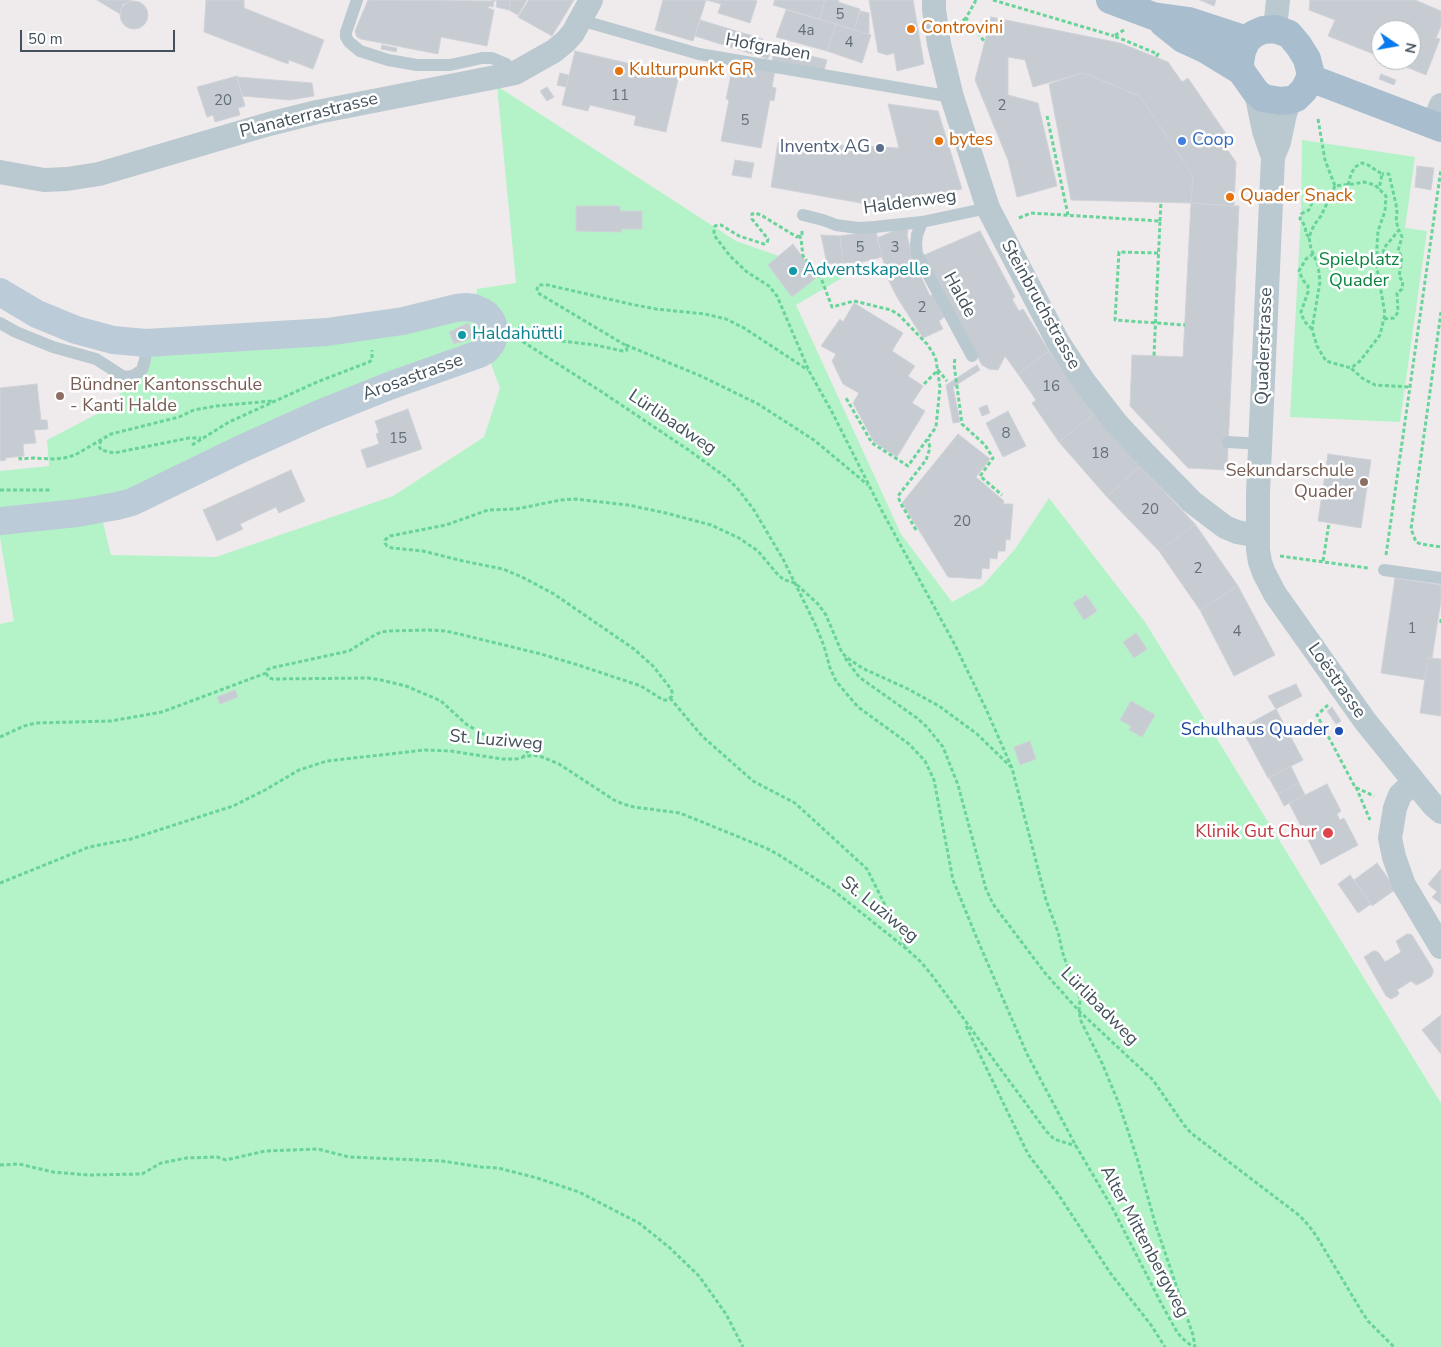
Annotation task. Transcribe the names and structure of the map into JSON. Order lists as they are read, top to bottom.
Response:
{
  "streets": {
    "main road": ["Arosastrasse"],
    "street": [
      "Planaterrastrasse",
      "Steinbruchstrasse",
      "Quaderstrasse",
      "Loëstrasse"
    ],
    "lane": ["Hofgraben", "Haldenweg", "Halde"],
    "path": ["Lürlibadweg", "St. Luziweg", "Alter Mittenbergweg"]
  },
  "crossings": [
    ["Hofgraben", "Planaterrastrasse"],
    ["Hofgraben", "Steinbruchstrasse"],
    ["Haldenweg", "Halde"],
    ["Haldenweg", "Steinbruchstrasse"],
    ["Steinbruchstrasse", "Quaderstrasse"],
    ["Steinbruchstrasse", "Loëstrasse"],
    ["Quaderstrasse", "Loëstrasse"],
    ["Arosastrasse", "Lürlibadweg"],
    ["Lürlibadweg", "St. Luziweg"],
    ["Lürlibadweg", "Alter Mittenbergweg"],
    ["St. Luziweg", "Alter Mittenbergweg"]
  ],
  "parks": ["Spielplatz Quader"],
  "places": [
    "Controvini",
    "Kulturpunkt GR",
    "bytes",
    "Coop",
    "Inventx AG",
    "Quader Snack",
    "Adventskapelle",
    "Haldahüttli",
    "Bündner Kantonsschule - Kanti Halde",
    "Sekundarschule Quader",
    "Schulhaus Quader",
    "Klinik Gut Chur"
  ],
  "house_numbers": [
    "5",
    "4a",
    "4",
    "11",
    "20",
    "2",
    "5",
    "5",
    "3",
    "2",
    "16",
    "8",
    "15",
    "18",
    "20",
    "20",
    "2",
    "1",
    "4"
  ],
  "scale_bar": "50 m",
  "north": "right"
}
